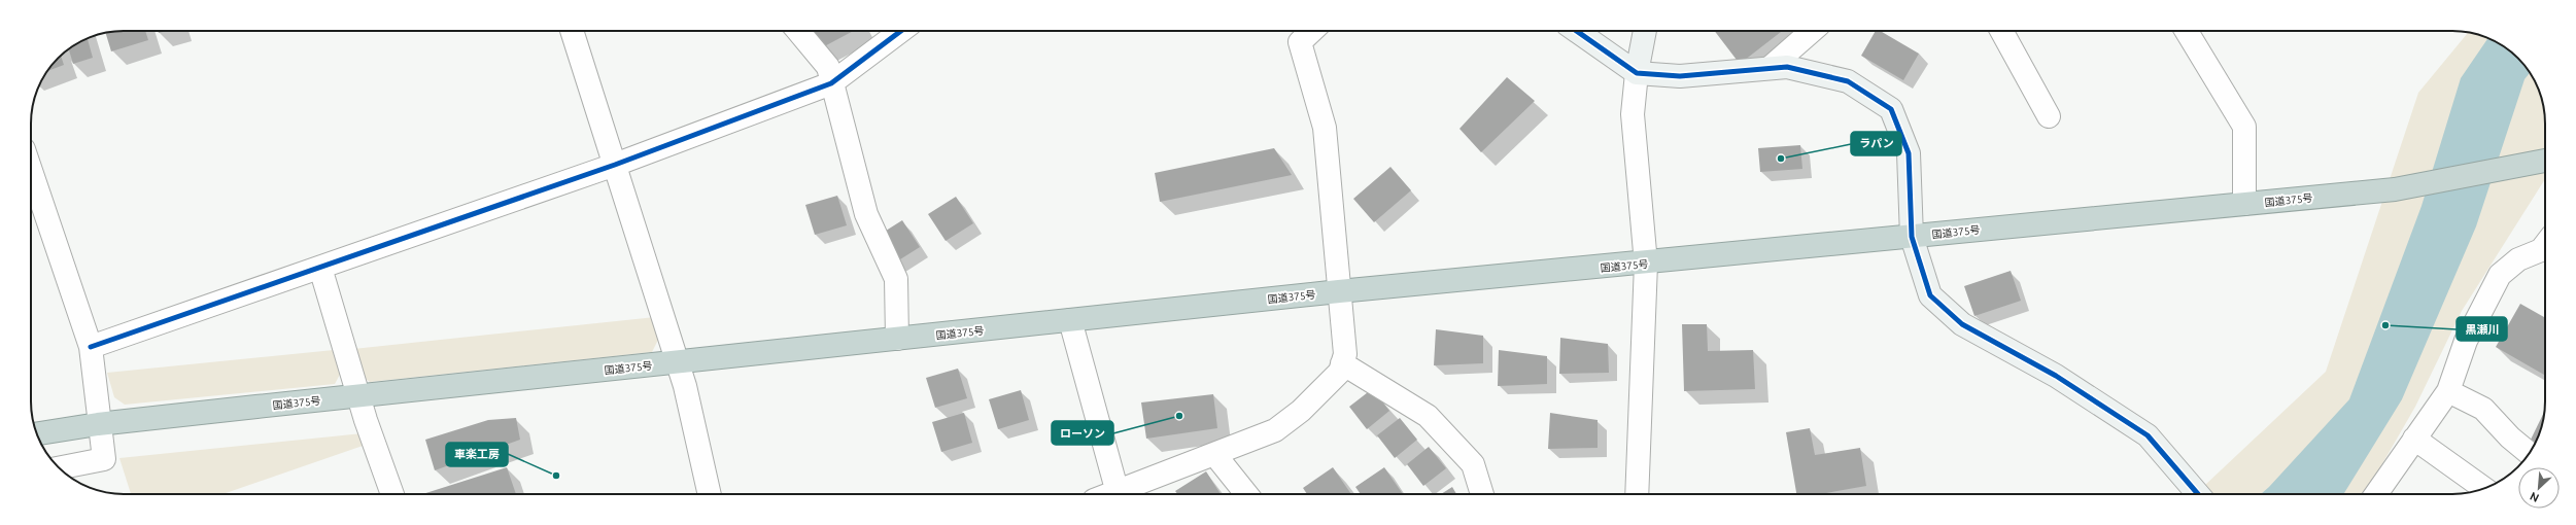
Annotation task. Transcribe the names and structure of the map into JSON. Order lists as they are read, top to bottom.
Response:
{
  "streets": {
    "highway": ["国道375号"]
  },
  "places": [
    "ラパン",
    "黒瀬川",
    "ローソン",
    "車楽工房"
  ],
  "north": "bottom left"
}
